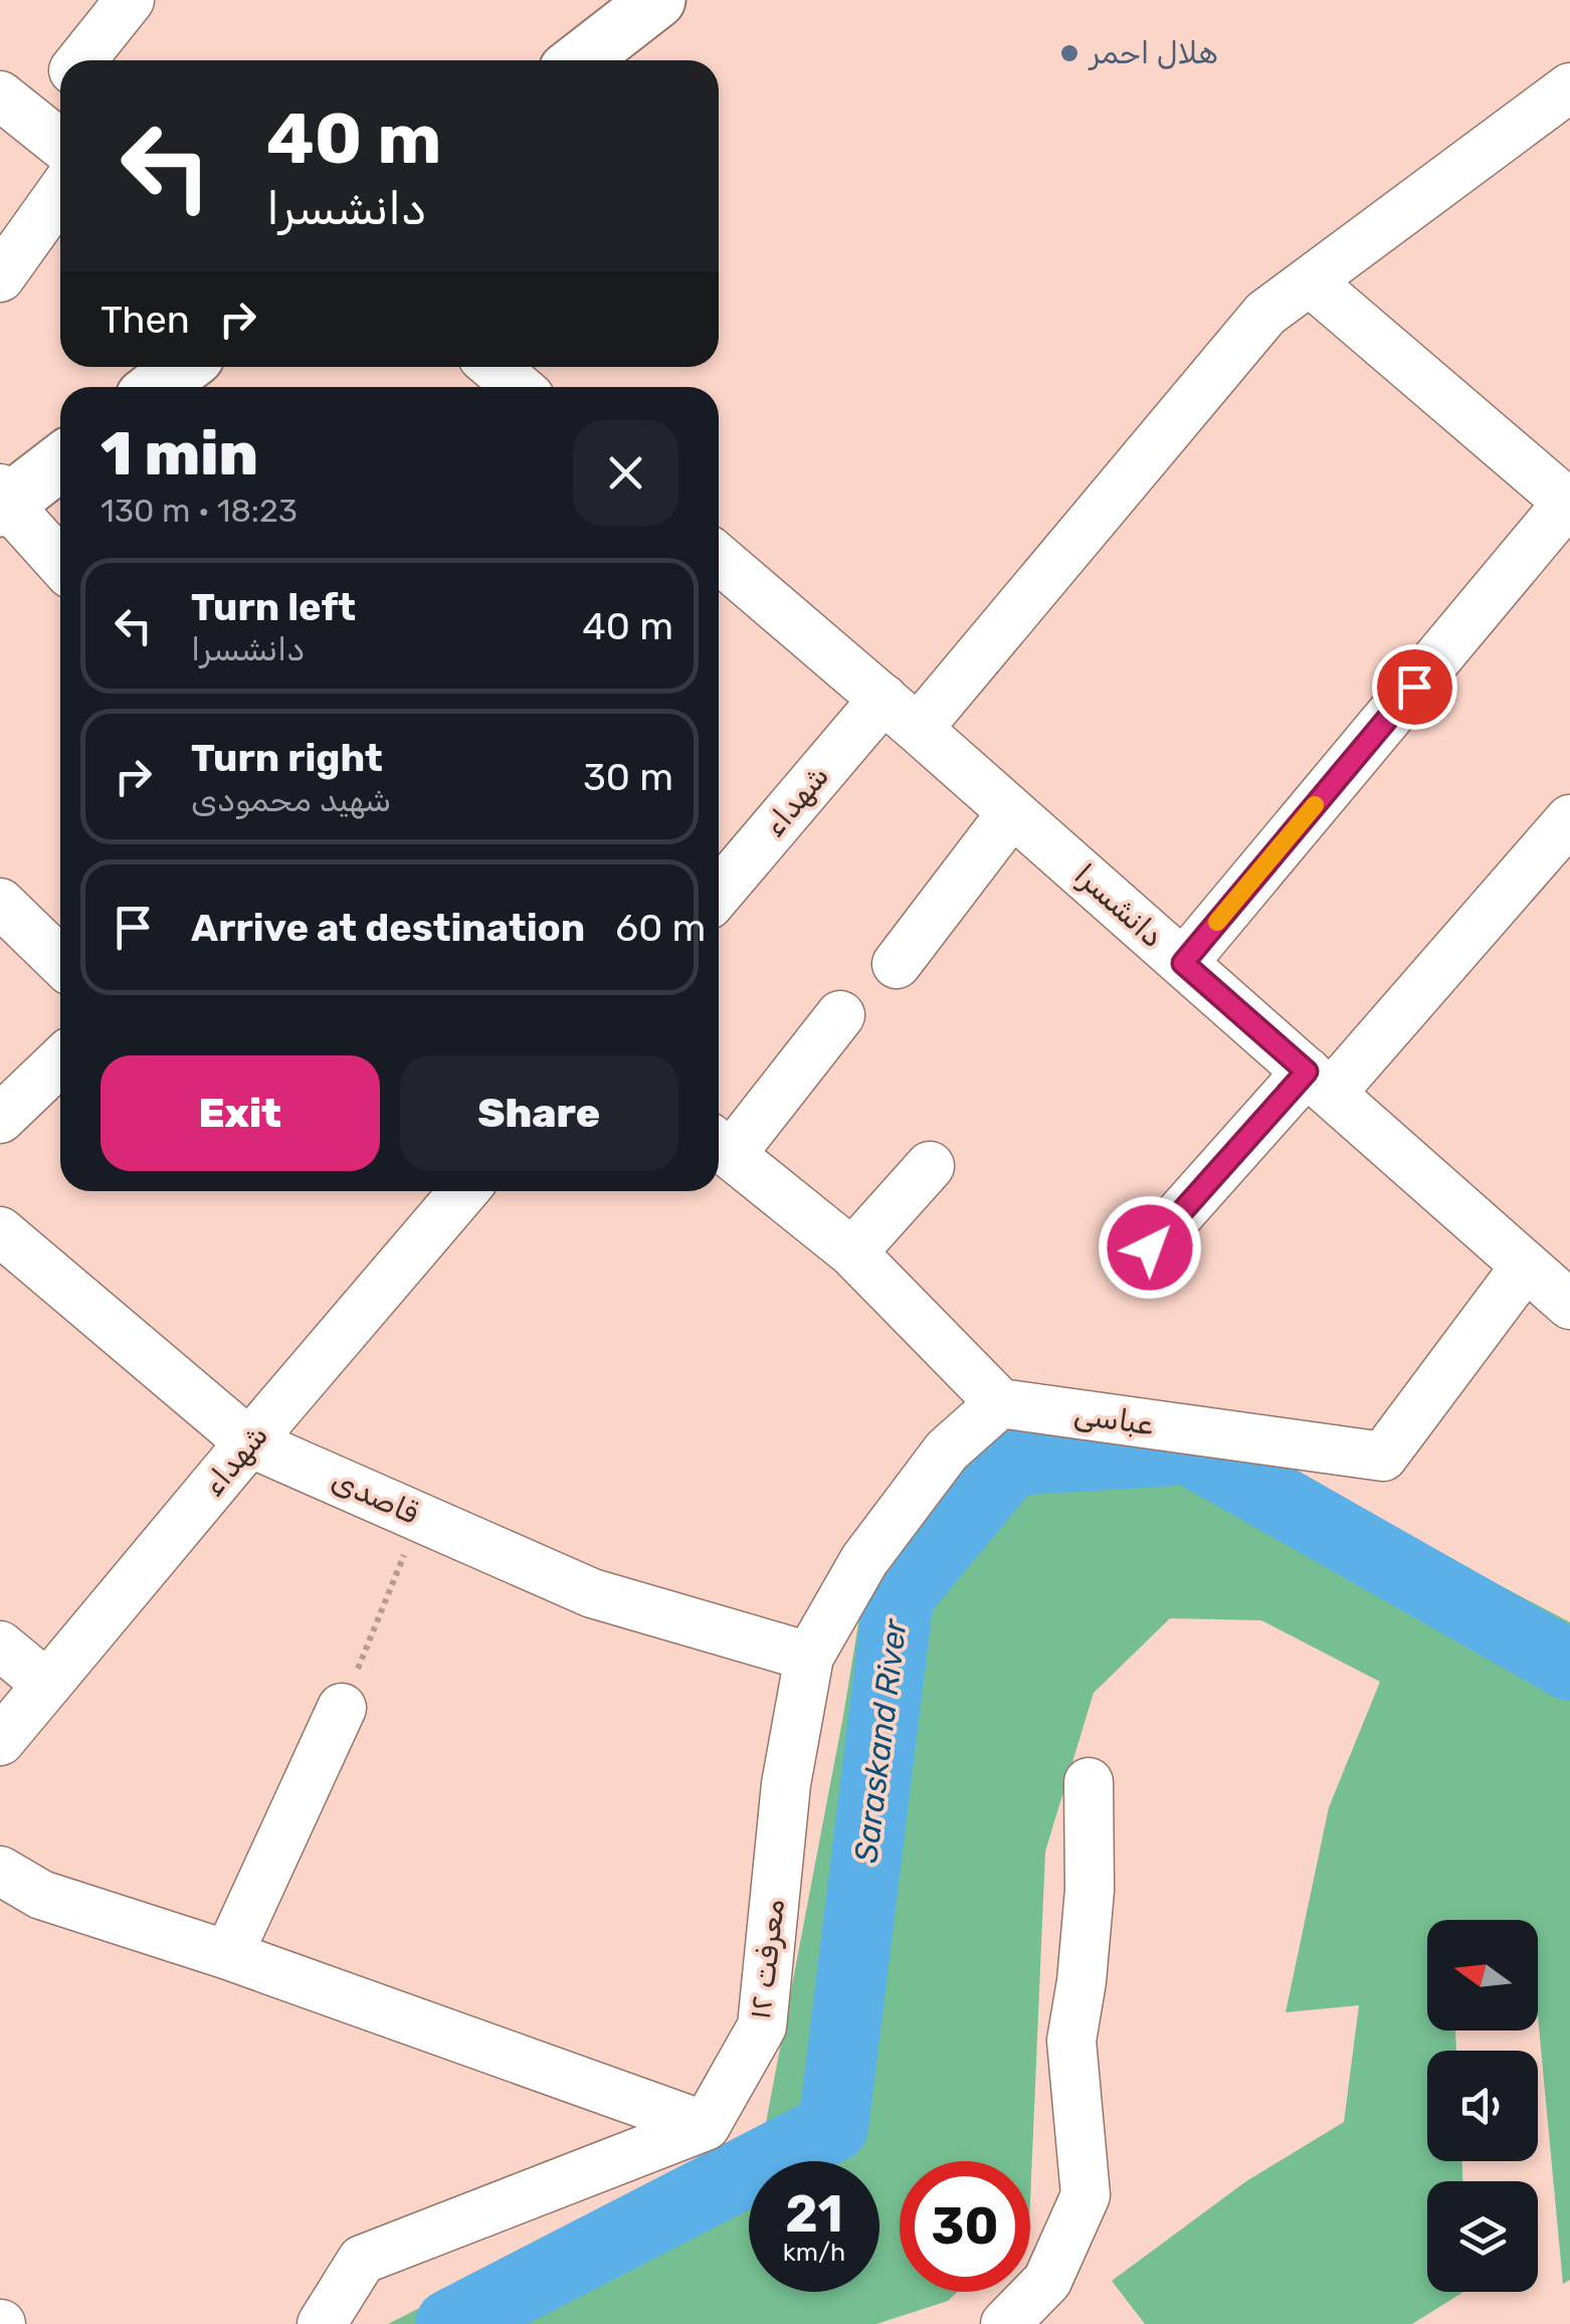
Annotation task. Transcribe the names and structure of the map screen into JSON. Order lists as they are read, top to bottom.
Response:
{
  "streets": {
    "street": [
      "شهداء",
      "دانشسرا",
      "عباسی",
      "قاصدی",
      "معرفت ۱۲"
    ]
  },
  "crossings": [
    ["شهداء", "دانشسرا"],
    ["شهداء", "قاصدی"],
    ["دانشسرا", "عباسی"],
    ["عباسی", "معرفت ۱۲"],
    ["قاصدی", "معرفت ۱۲"]
  ],
  "water": ["Saraskand River"],
  "places": ["هلال احمر"],
  "north": "left",
  "page": {
    "turn": ["40 m", "دانشسرا"],
    "then": "Then",
    "heading": ["1 min", "130 m · 18:23"],
    "list": [
      {
        "name": "Turn left",
        "note": "دانشسرا",
        "value": "40 m"
      },
      {
        "name": "Turn right",
        "note": "شهید محمودی",
        "value": "30 m"
      },
      {
        "name": "Arrive at destination",
        "value": "60 m"
      }
    ],
    "buttons": ["Exit", "Share"],
    "speed": "21 km/h",
    "limit": "30"
  }
}
